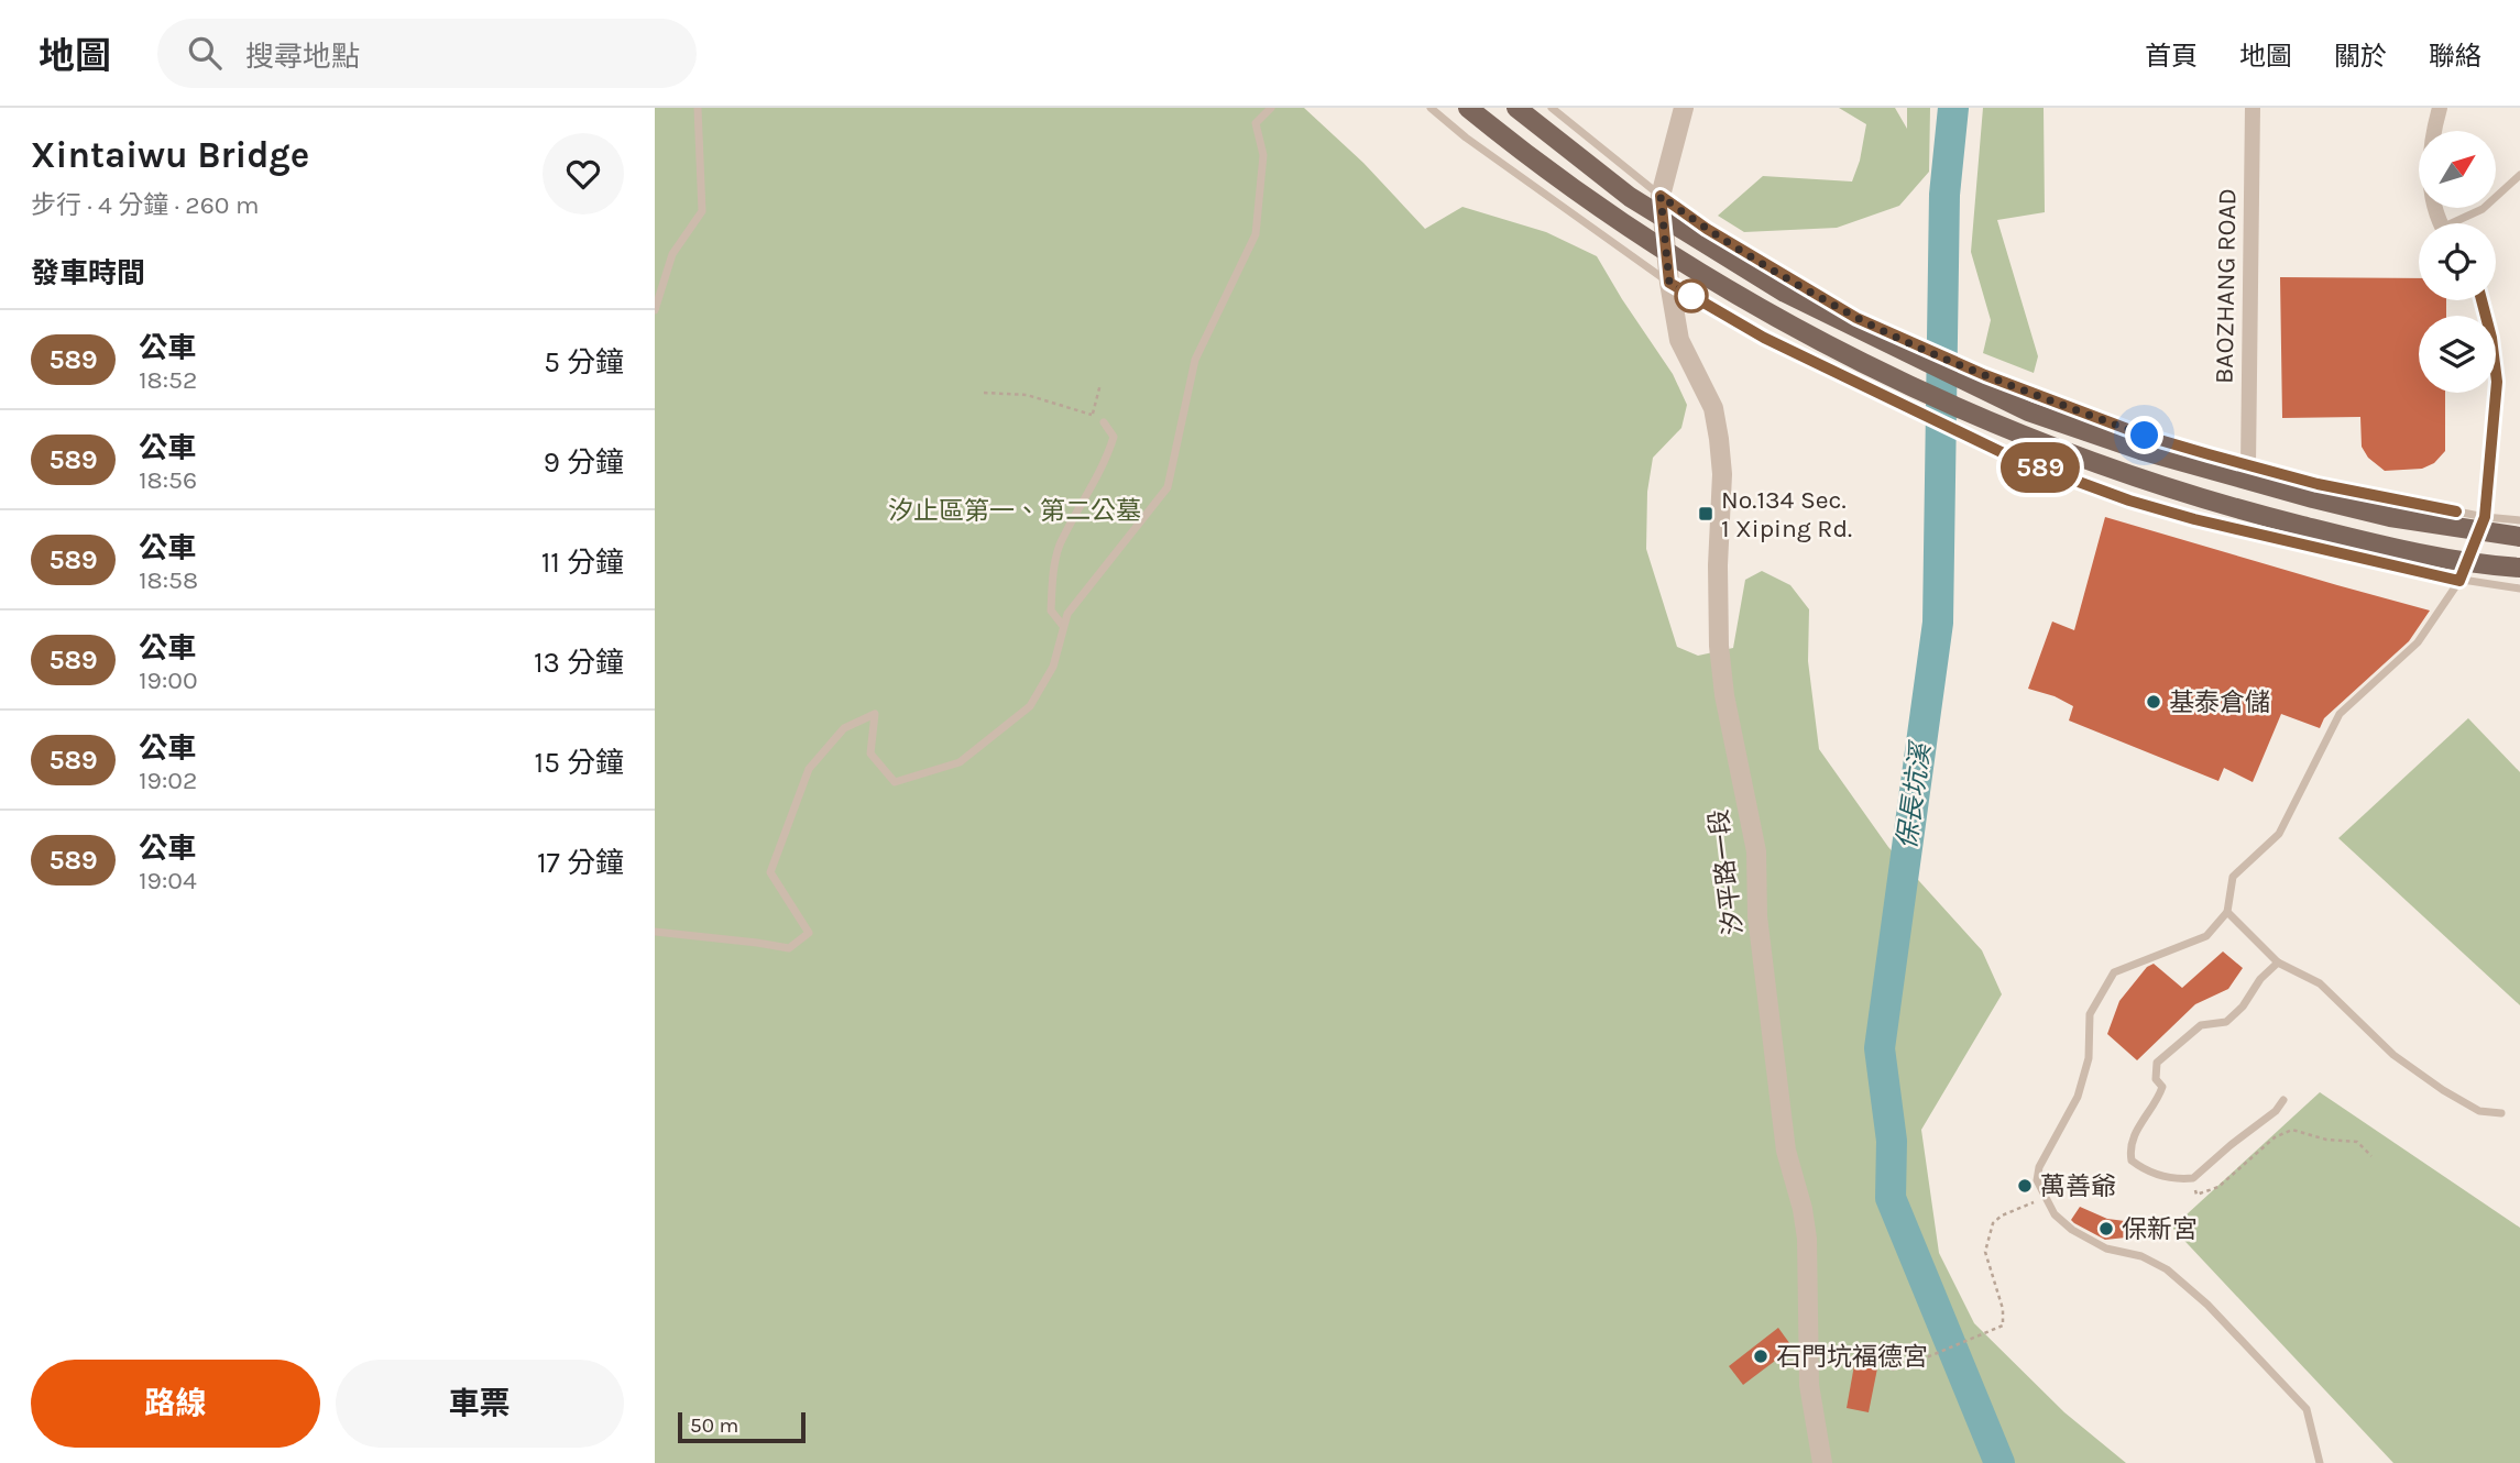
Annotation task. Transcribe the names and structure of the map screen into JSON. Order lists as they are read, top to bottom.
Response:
{
  "streets": {
    "street": ["BAOZHANG ROAD", "汐平路一段"]
  },
  "water": ["保長坑溪"],
  "parks": ["汐止區第一、第二公墓"],
  "places": {
    "transit": ["No.134 Sec. 1 Xiping Rd."],
    "other": [
      "基泰倉儲",
      "萬善爺",
      "保新宮",
      "石門坑福德宮"
    ]
  },
  "lines": ["bus line 589"],
  "scale_bar": "50 m",
  "north": "top right",
  "page": {
    "header": "地圖",
    "search": "搜尋地點",
    "nav": [
      "首頁",
      "地圖",
      "關於",
      "聯絡"
    ],
    "heading": [
      ["Xintaiwu Bridge", "步行 · 4 分鐘 · 260 m"],
      "發車時間"
    ],
    "on_map": "589",
    "list": [
      {
        "mark": "589",
        "name": "公車",
        "note": "18:52",
        "value": "5 分鐘"
      },
      {
        "mark": "589",
        "name": "公車",
        "note": "18:56",
        "value": "9 分鐘"
      },
      {
        "mark": "589",
        "name": "公車",
        "note": "18:58",
        "value": "11 分鐘"
      },
      {
        "mark": "589",
        "name": "公車",
        "note": "19:00",
        "value": "13 分鐘"
      },
      {
        "mark": "589",
        "name": "公車",
        "note": "19:02",
        "value": "15 分鐘"
      },
      {
        "mark": "589",
        "name": "公車",
        "note": "19:04",
        "value": "17 分鐘"
      }
    ],
    "buttons": ["路線", "車票"],
    "scale": "50 m"
  }
}
